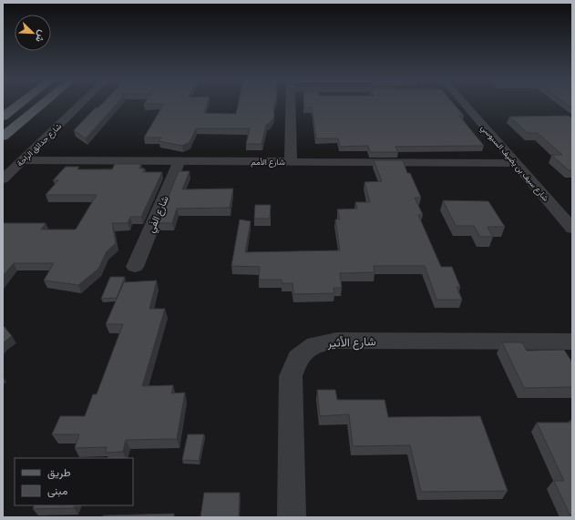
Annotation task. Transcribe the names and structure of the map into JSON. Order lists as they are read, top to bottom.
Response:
{
  "streets": {
    "street": [
      "شارع حدائق الراحة",
      "شارع الأمم",
      "شارع سيف بن يضيف السبوسي",
      "شارع الفَي",
      "شارع الأثير"
    ]
  },
  "crossings": [
    ["شارع حدائق الراحة", "شارع الأمم"],
    ["شارع الأمم", "شارع سيف بن يضيف السبوسي"],
    ["شارع الأمم", "شارع الفَي"]
  ],
  "legend": ["طريق", "مبنى"],
  "north": "bottom right"
}
